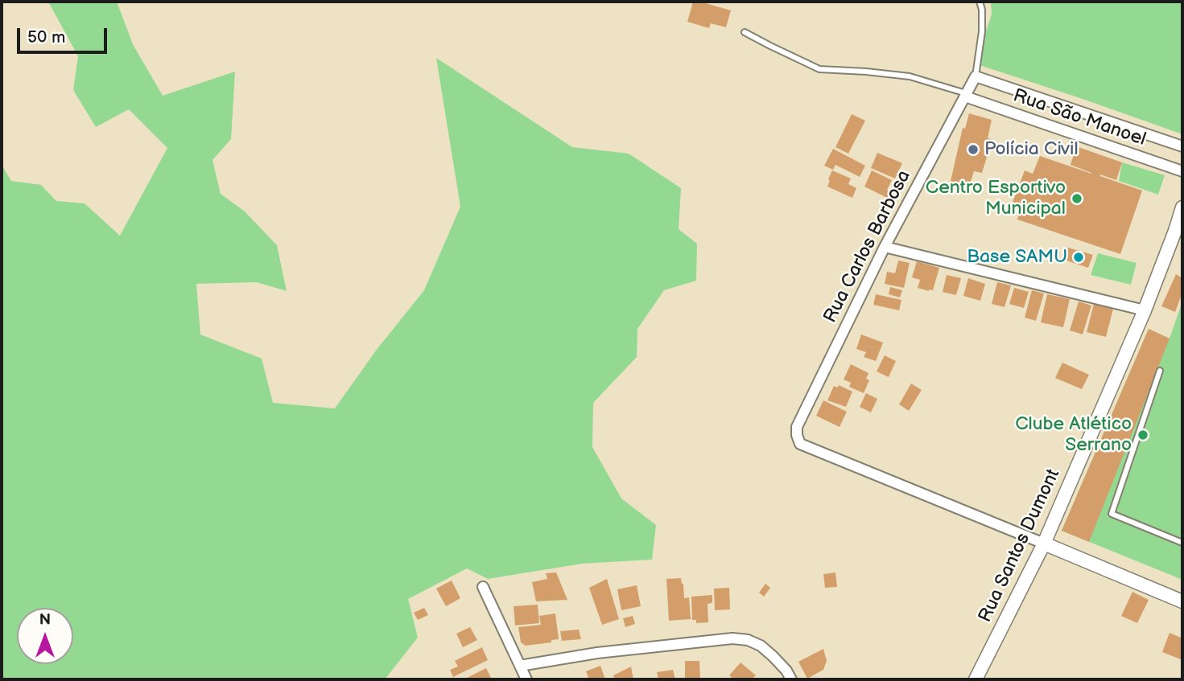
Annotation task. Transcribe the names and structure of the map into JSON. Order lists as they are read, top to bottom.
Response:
{
  "streets": {
    "main road": ["Rua Santos Dumont"],
    "street": ["Rua São Manoel", "Rua Carlos Barbosa"]
  },
  "crossings": [
    ["Rua São Manoel", "Rua Carlos Barbosa"],
    ["Rua Carlos Barbosa", "Rua Santos Dumont"]
  ],
  "places": [
    "Polícia Civil",
    "Centro Esportivo Municipal",
    "Base SAMU",
    "Clube Atlético Serrano"
  ],
  "scale_bar": "50 m",
  "north": "top"
}
